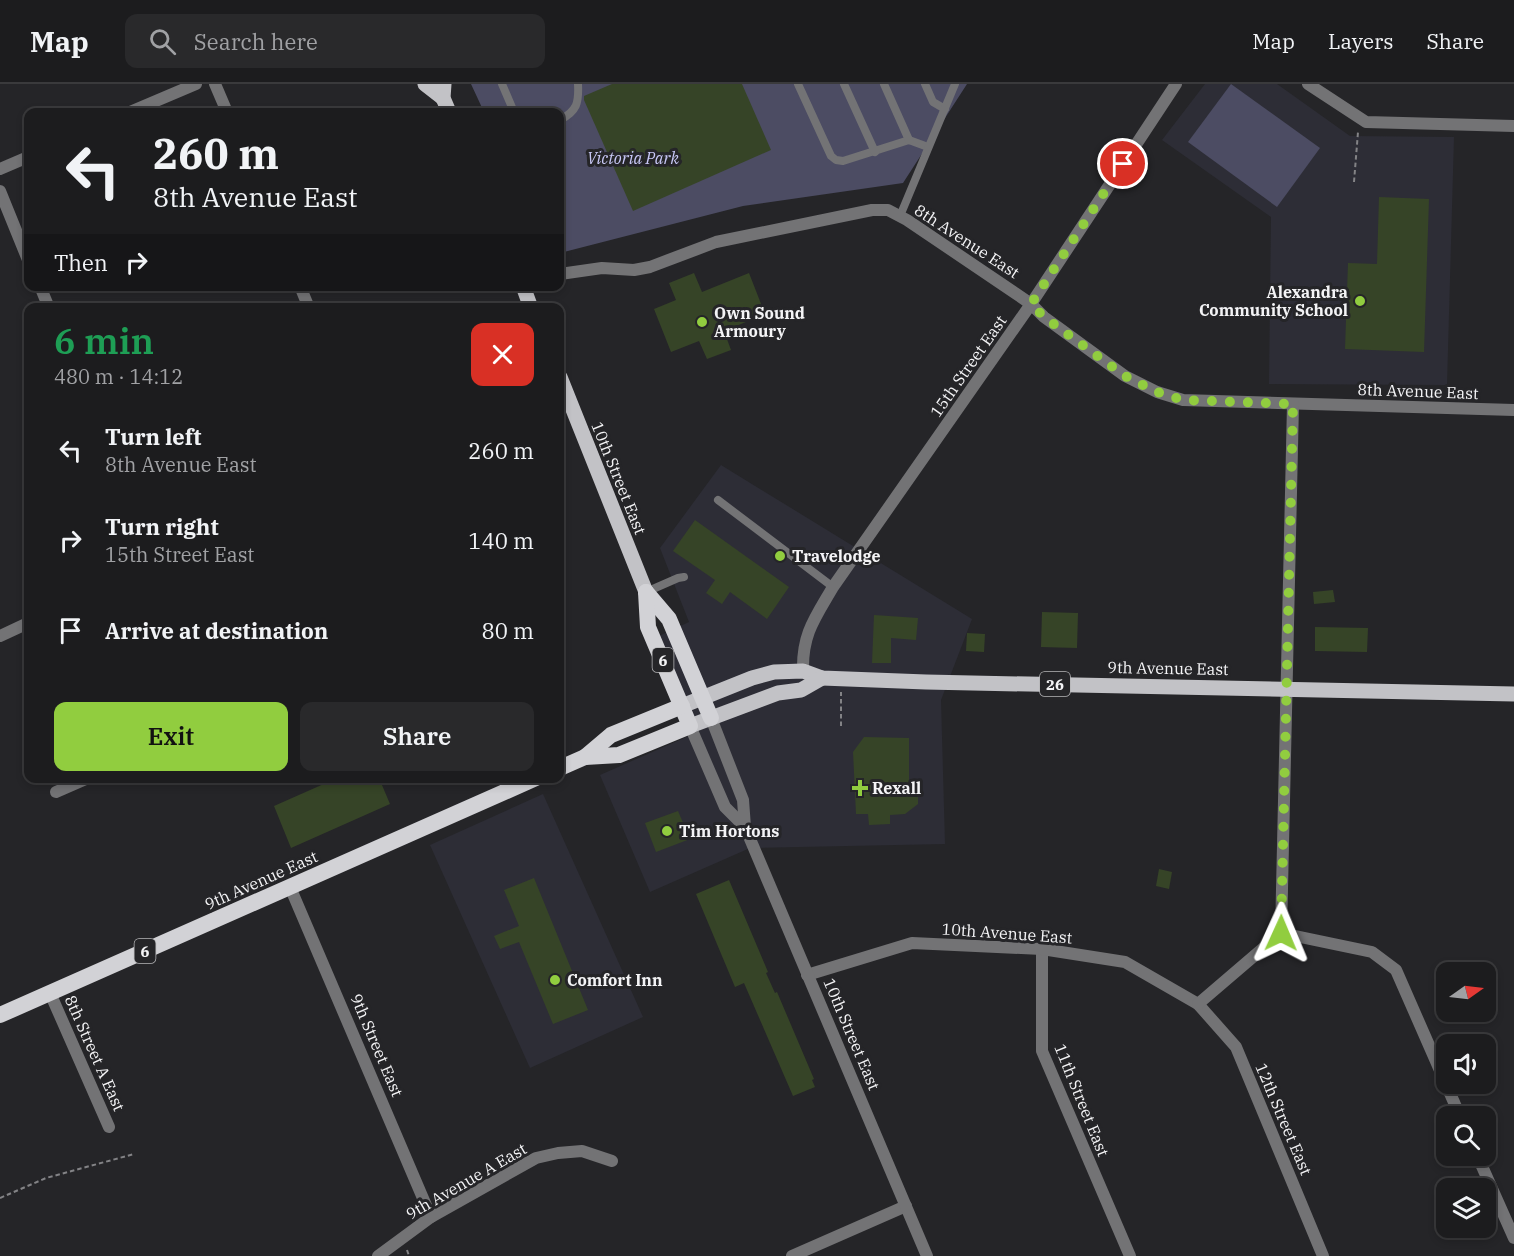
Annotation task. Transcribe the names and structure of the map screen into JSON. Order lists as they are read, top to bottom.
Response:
{
  "streets": {
    "highway": ["10th Street East", "6", "9th Avenue East"],
    "main road": ["26"],
    "street": [
      "8th Avenue East",
      "15th Street East",
      "10th Avenue East",
      "9th Street East",
      "8th Street A East",
      "11th Street East",
      "12th Street East",
      "9th Avenue A East"
    ]
  },
  "crossings": [
    ["8th Avenue East", "15th Street East"],
    ["15th Street East", "9th Avenue East"],
    ["10th Street East", "9th Avenue East"],
    ["10th Street East", "10th Avenue East"],
    ["9th Avenue East", "9th Street East"],
    ["9th Avenue East", "8th Street A East"],
    ["10th Avenue East", "11th Street East"],
    ["10th Avenue East", "12th Street East"],
    ["9th Street East", "9th Avenue A East"]
  ],
  "parks": ["Victoria Park"],
  "places": {
    "other": [
      "Alexandra Community School",
      "Own Sound Armoury",
      "Travelodge",
      "Tim Hortons",
      "Comfort Inn"
    ],
    "health": ["Rexall"]
  },
  "north": "right",
  "page": {
    "header": "Map",
    "search": "Search here",
    "nav": ["Map", "Layers", "Share"],
    "turn": ["260 m", "8th Avenue East"],
    "then": "Then",
    "heading": ["6 min", "480 m · 14:12"],
    "list": [
      {
        "name": "Turn left",
        "note": "8th Avenue East",
        "value": "260 m"
      },
      {
        "name": "Turn right",
        "note": "15th Street East",
        "value": "140 m"
      },
      {
        "name": "Arrive at destination",
        "value": "80 m"
      }
    ],
    "buttons": ["Exit", "Share"]
  }
}
